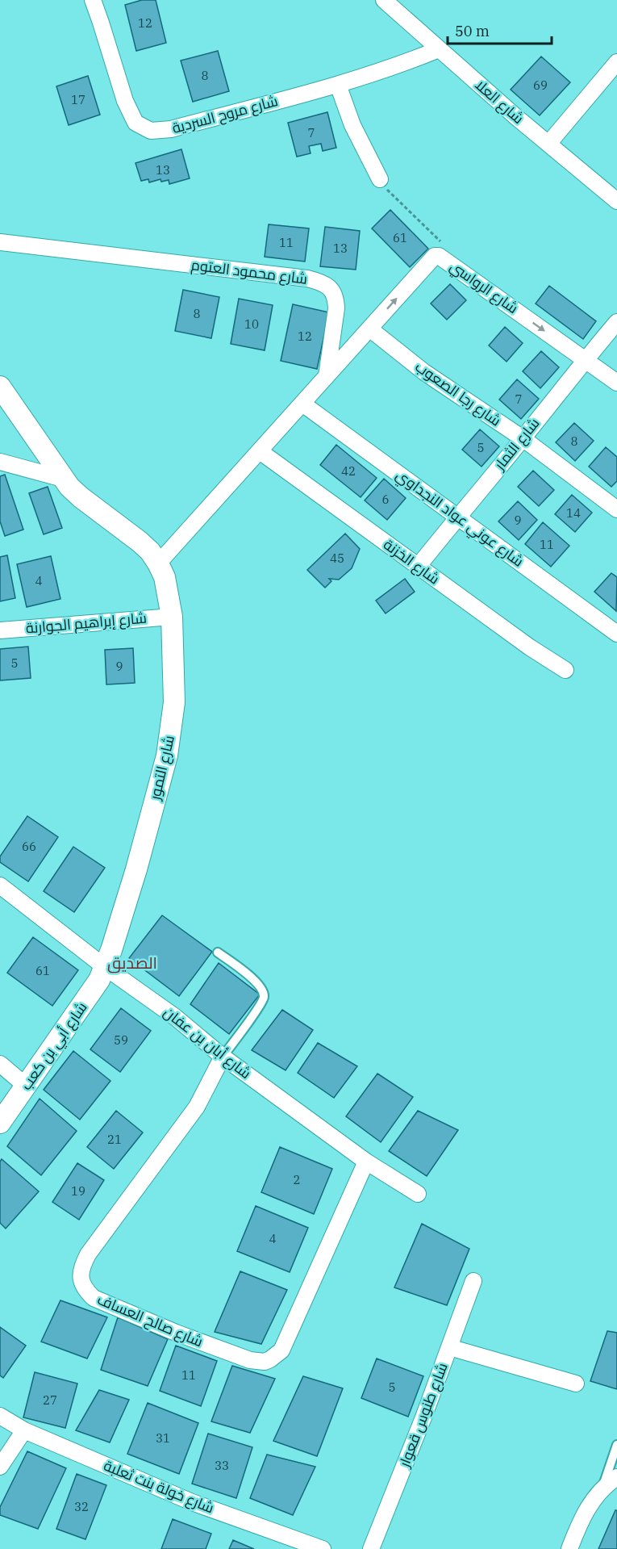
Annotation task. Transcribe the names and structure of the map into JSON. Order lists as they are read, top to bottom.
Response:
{
  "streets": {
    "street": [
      "شارع العلا",
      "شارع مروح السردية",
      "شارع محمود العتوم",
      "شارع الرواسي",
      "شارع رجا الصعوب",
      "شارع الثمار",
      "شارع عوني عواد النجداوي",
      "شارع الخزنة",
      "شارع إبراهيم الجوارنة",
      "شارع التمور",
      "شارع أبان بن عفان",
      "شارع أبي بن كعب",
      "شارع صالح العساف",
      "شارع طنوس قعوار",
      "شارع خولة بنت ثعلبة"
    ]
  },
  "crossings": [
    ["شارع العلا", "شارع مروح السردية"],
    ["شارع محمود العتوم", "شارع الرواسي"],
    ["شارع الرواسي", "شارع رجا الصعوب"],
    ["شارع الرواسي", "شارع الثمار"],
    ["شارع رجا الصعوب", "شارع الثمار"],
    ["شارع الثمار", "شارع عوني عواد النجداوي"],
    ["شارع الثمار", "شارع الخزنة"],
    ["شارع إبراهيم الجوارنة", "شارع التمور"],
    ["شارع التمور", "شارع أبان بن عفان"],
    ["شارع التمور", "شارع أبي بن كعب"],
    ["شارع أبان بن عفان", "شارع أبي بن كعب"],
    ["شارع أبان بن عفان", "شارع صالح العساف"]
  ],
  "districts": ["الصديق"],
  "house_numbers": [
    "12",
    "8",
    "69",
    "17",
    "7",
    "13",
    "61",
    "11",
    "13",
    "8",
    "10",
    "12",
    "7",
    "8",
    "5",
    "42",
    "6",
    "14",
    "9",
    "11",
    "45",
    "4",
    "5",
    "9",
    "66",
    "61",
    "59",
    "21",
    "2",
    "19",
    "4",
    "11",
    "5",
    "27",
    "31",
    "33",
    "32"
  ],
  "scale_bar": "50 m"
}
